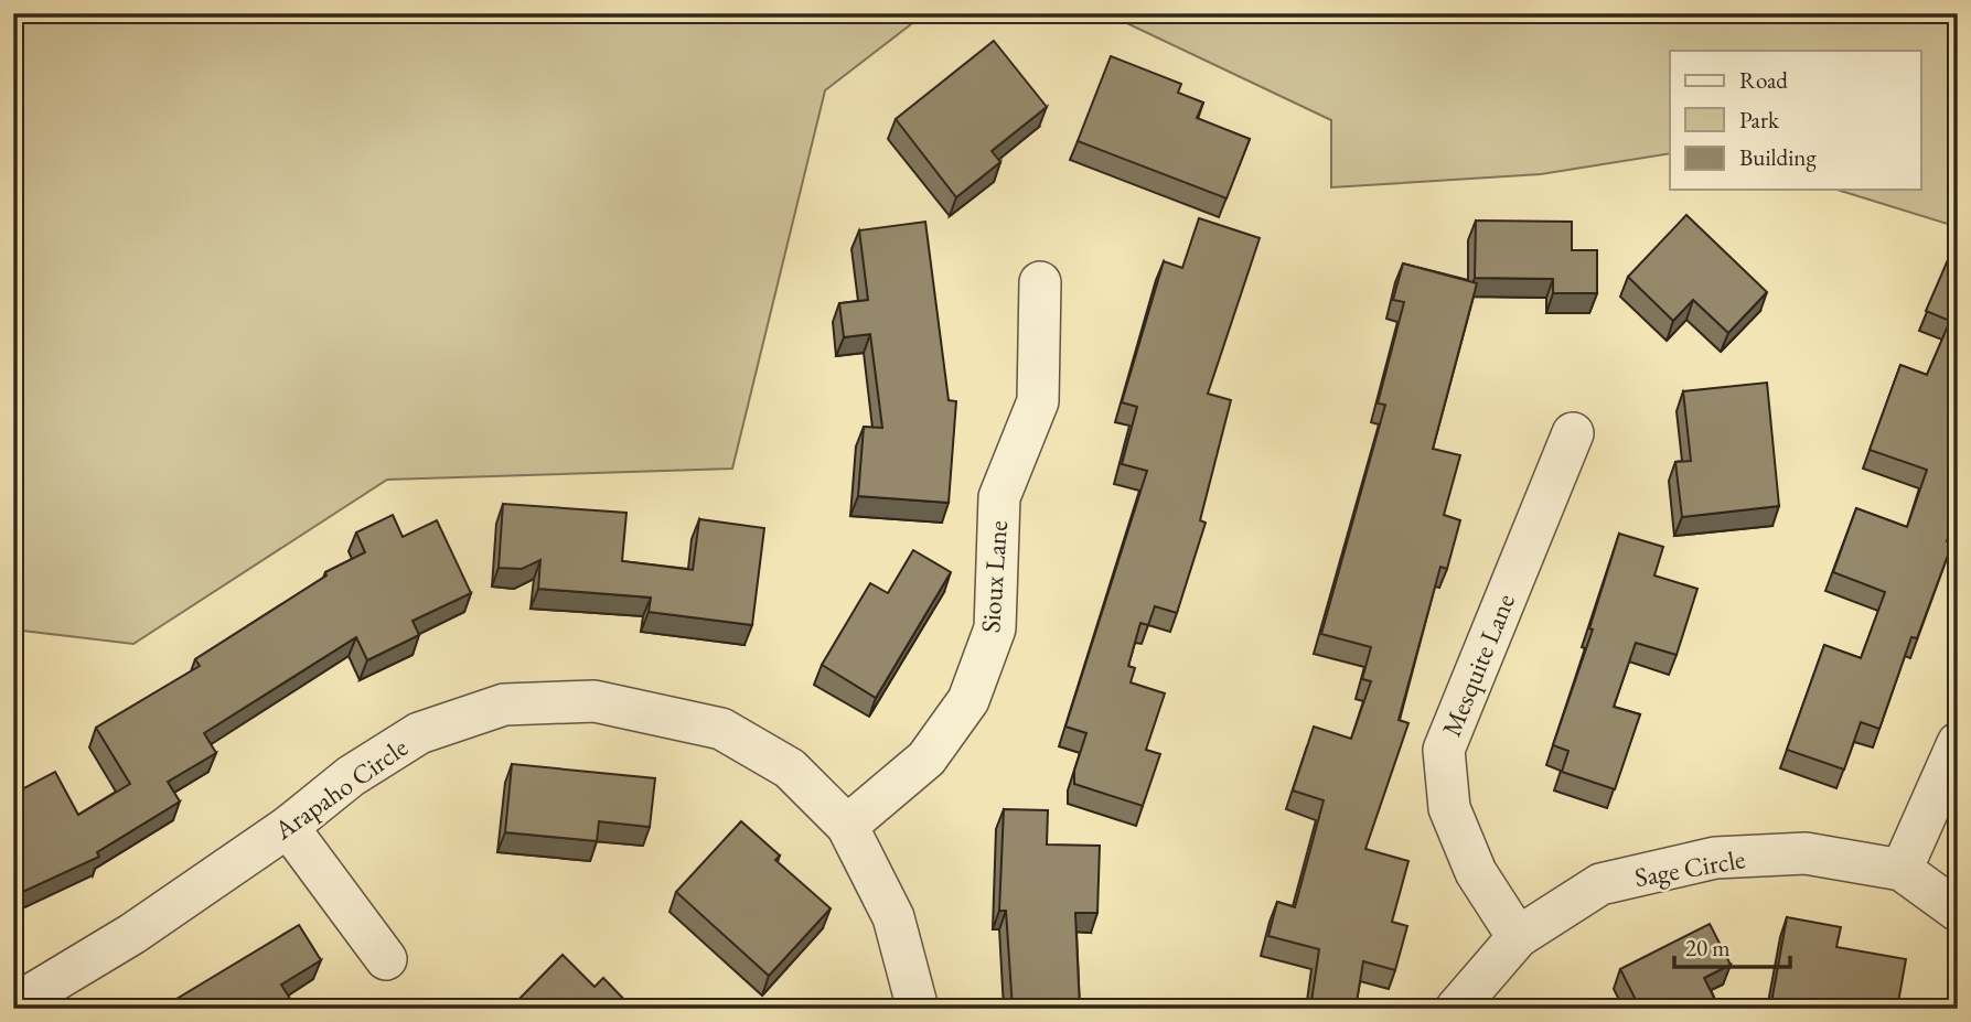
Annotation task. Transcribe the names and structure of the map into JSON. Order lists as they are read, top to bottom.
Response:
{
  "streets": {
    "street": [
      "Sioux Lane",
      "Mesquite Lane",
      "Arapaho Circle",
      "Sage Circle"
    ]
  },
  "crossings": [
    ["Sioux Lane", "Arapaho Circle"],
    ["Mesquite Lane", "Sage Circle"]
  ],
  "legend": ["Road", "Park", "Building"],
  "scale_bar": "20 m"
}
